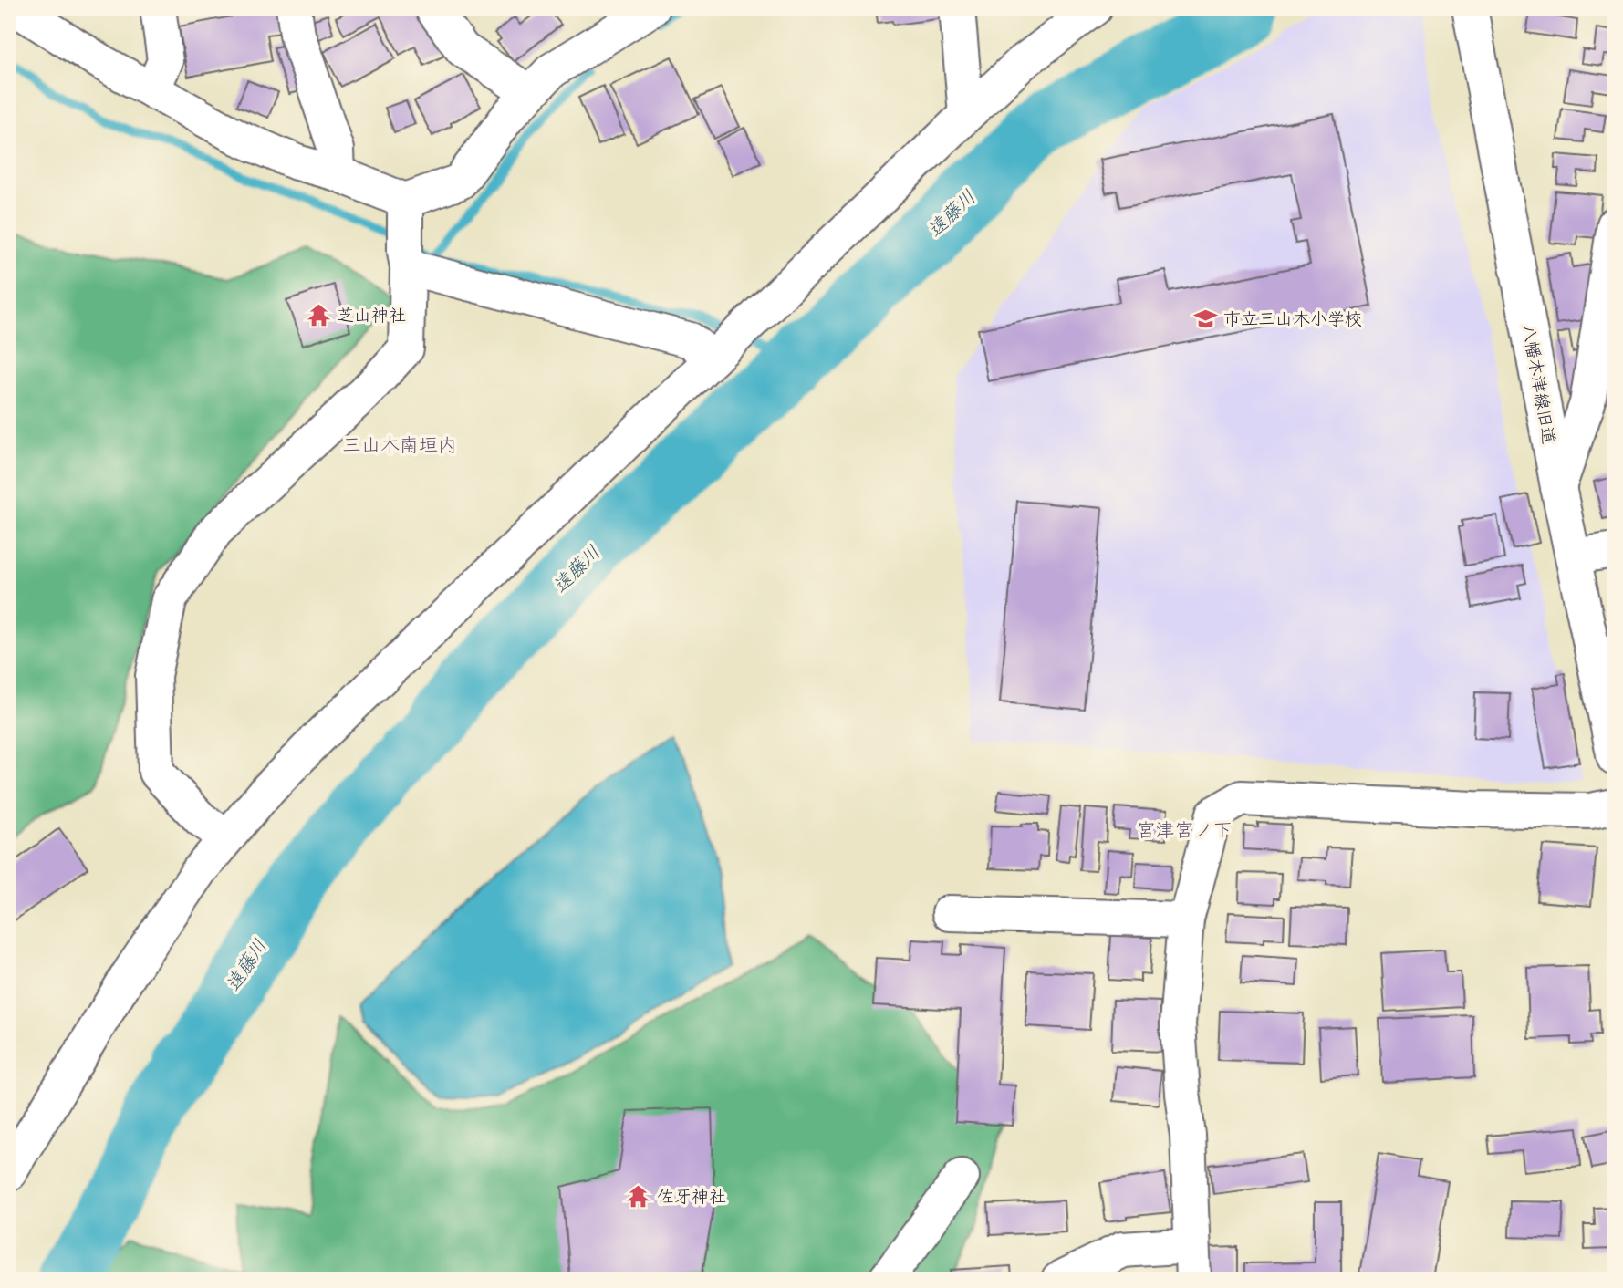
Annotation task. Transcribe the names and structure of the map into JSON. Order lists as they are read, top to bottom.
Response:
{
  "streets": {
    "street": ["八幡木津線旧道"]
  },
  "districts": ["三山木南垣内", "宮津宮ノ下"],
  "water": ["遠藤川"],
  "places": {
    "temple": ["芝山神社", "佐牙神社"],
    "school or university": ["市立三山木小学校"]
  }
}
